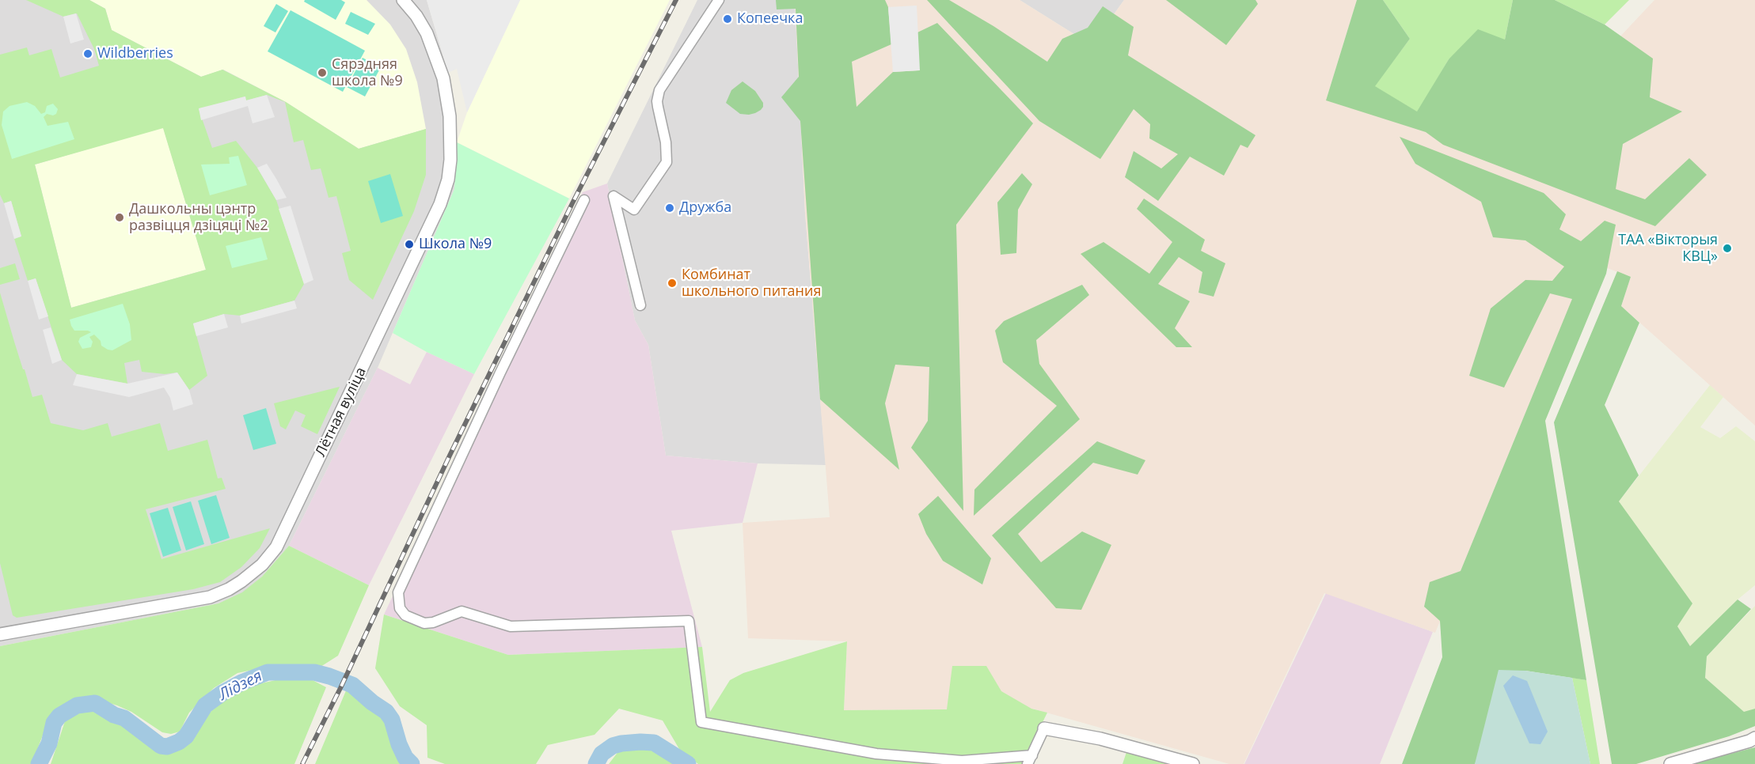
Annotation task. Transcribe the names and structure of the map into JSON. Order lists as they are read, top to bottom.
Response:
{
  "streets": {
    "street": ["Лётная вуліца"]
  },
  "water": ["Лідзея"],
  "places": [
    "Копеечка",
    "Wildberries",
    "Сярэдняя школа №9",
    "Дружба",
    "Дашкольны цэнтр развіцця дзіцяці №2",
    "Школа №9",
    "ТАА «Вікторыя КВЦ»",
    "Комбинат школьного питания"
  ]
}
